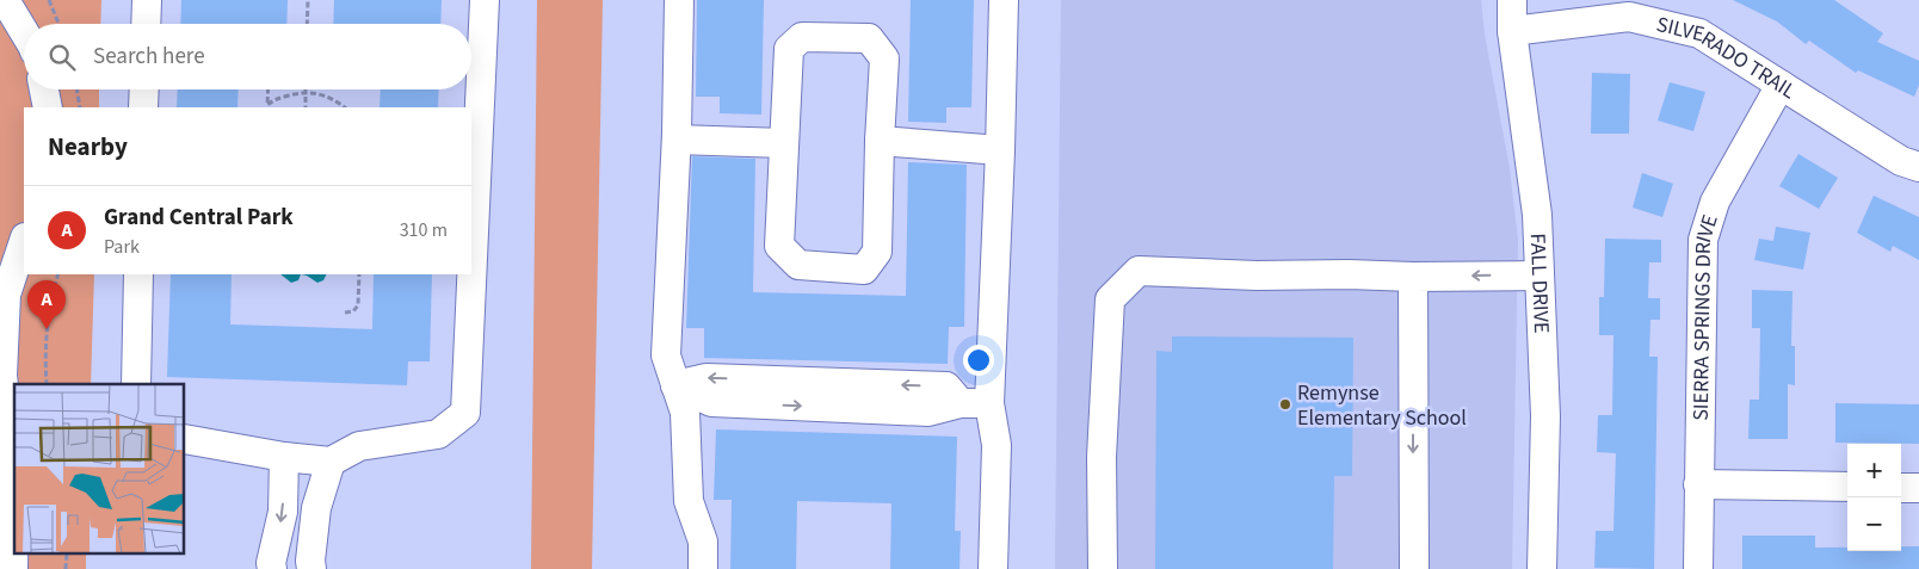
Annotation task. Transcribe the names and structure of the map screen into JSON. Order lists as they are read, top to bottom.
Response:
{
  "streets": {
    "street": ["SILVERADO TRAIL", "FALL DRIVE", "SIERRA SPRINGS DRIVE"]
  },
  "crossings": [
    ["SILVERADO TRAIL", "FALL DRIVE"],
    ["SILVERADO TRAIL", "SIERRA SPRINGS DRIVE"]
  ],
  "places": ["Remynse Elementary School"],
  "page": {
    "search": "Search here",
    "heading": "Nearby",
    "list": [
      {
        "mark": "A",
        "name": "Grand Central Park",
        "note": "Park",
        "value": "310 m"
      }
    ],
    "pins": "A",
    "map_buttons": ["+", "−"]
  }
}
